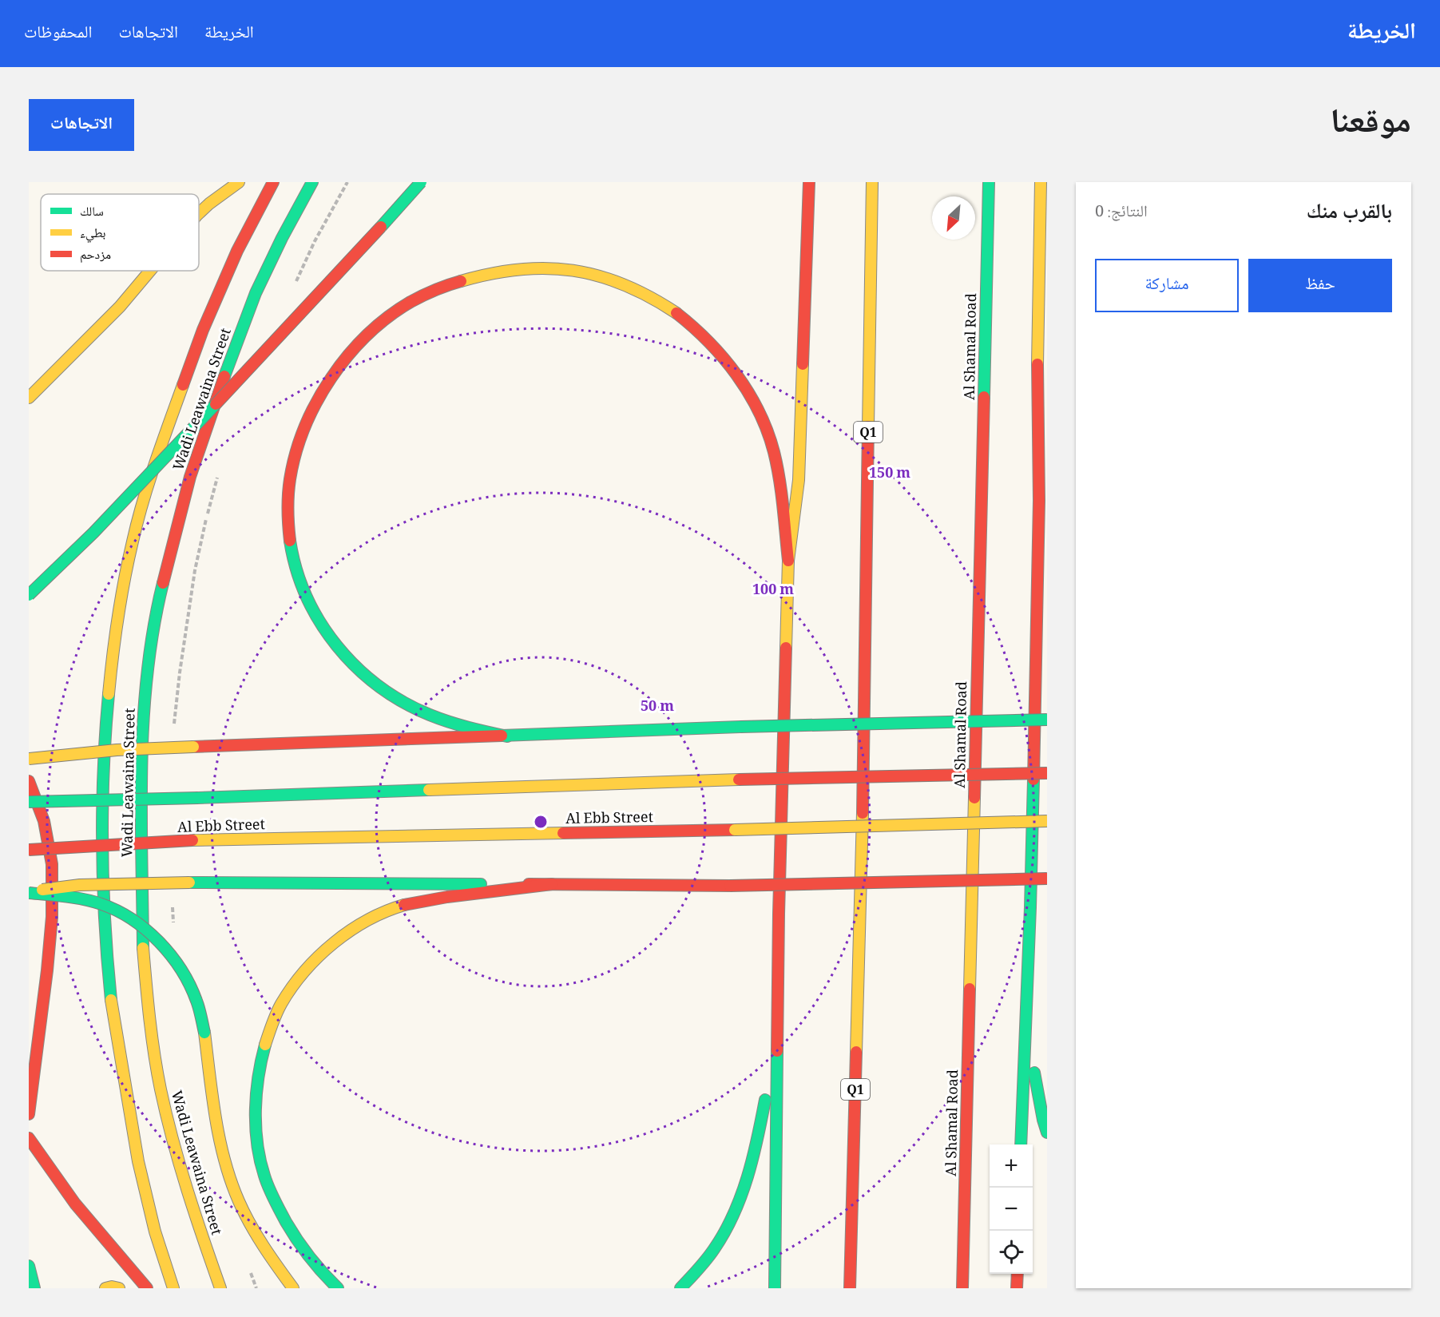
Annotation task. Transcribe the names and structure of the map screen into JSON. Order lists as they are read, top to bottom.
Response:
{
  "streets": {
    "main road": [
      "Al Shamal Road",
      "Wadi Leawaina Street",
      "Q1",
      "Al Ebb Street"
    ]
  },
  "legend": ["سالك", "بطيء", "مزدحم"],
  "north": "bottom left",
  "page": {
    "header": "الخريطة",
    "nav": ["الخريطة", "الاتجاهات", "المحفوظات"],
    "title": "موقعنا",
    "buttons": [
      "الاتجاهات",
      ["حفظ", "مشاركة"]
    ],
    "heading": ["بالقرب منك", "النتائج: 0"],
    "map_buttons": ["+", "−"]
  },
  "rings": ["150 m", "100 m", "50 m"]
}
